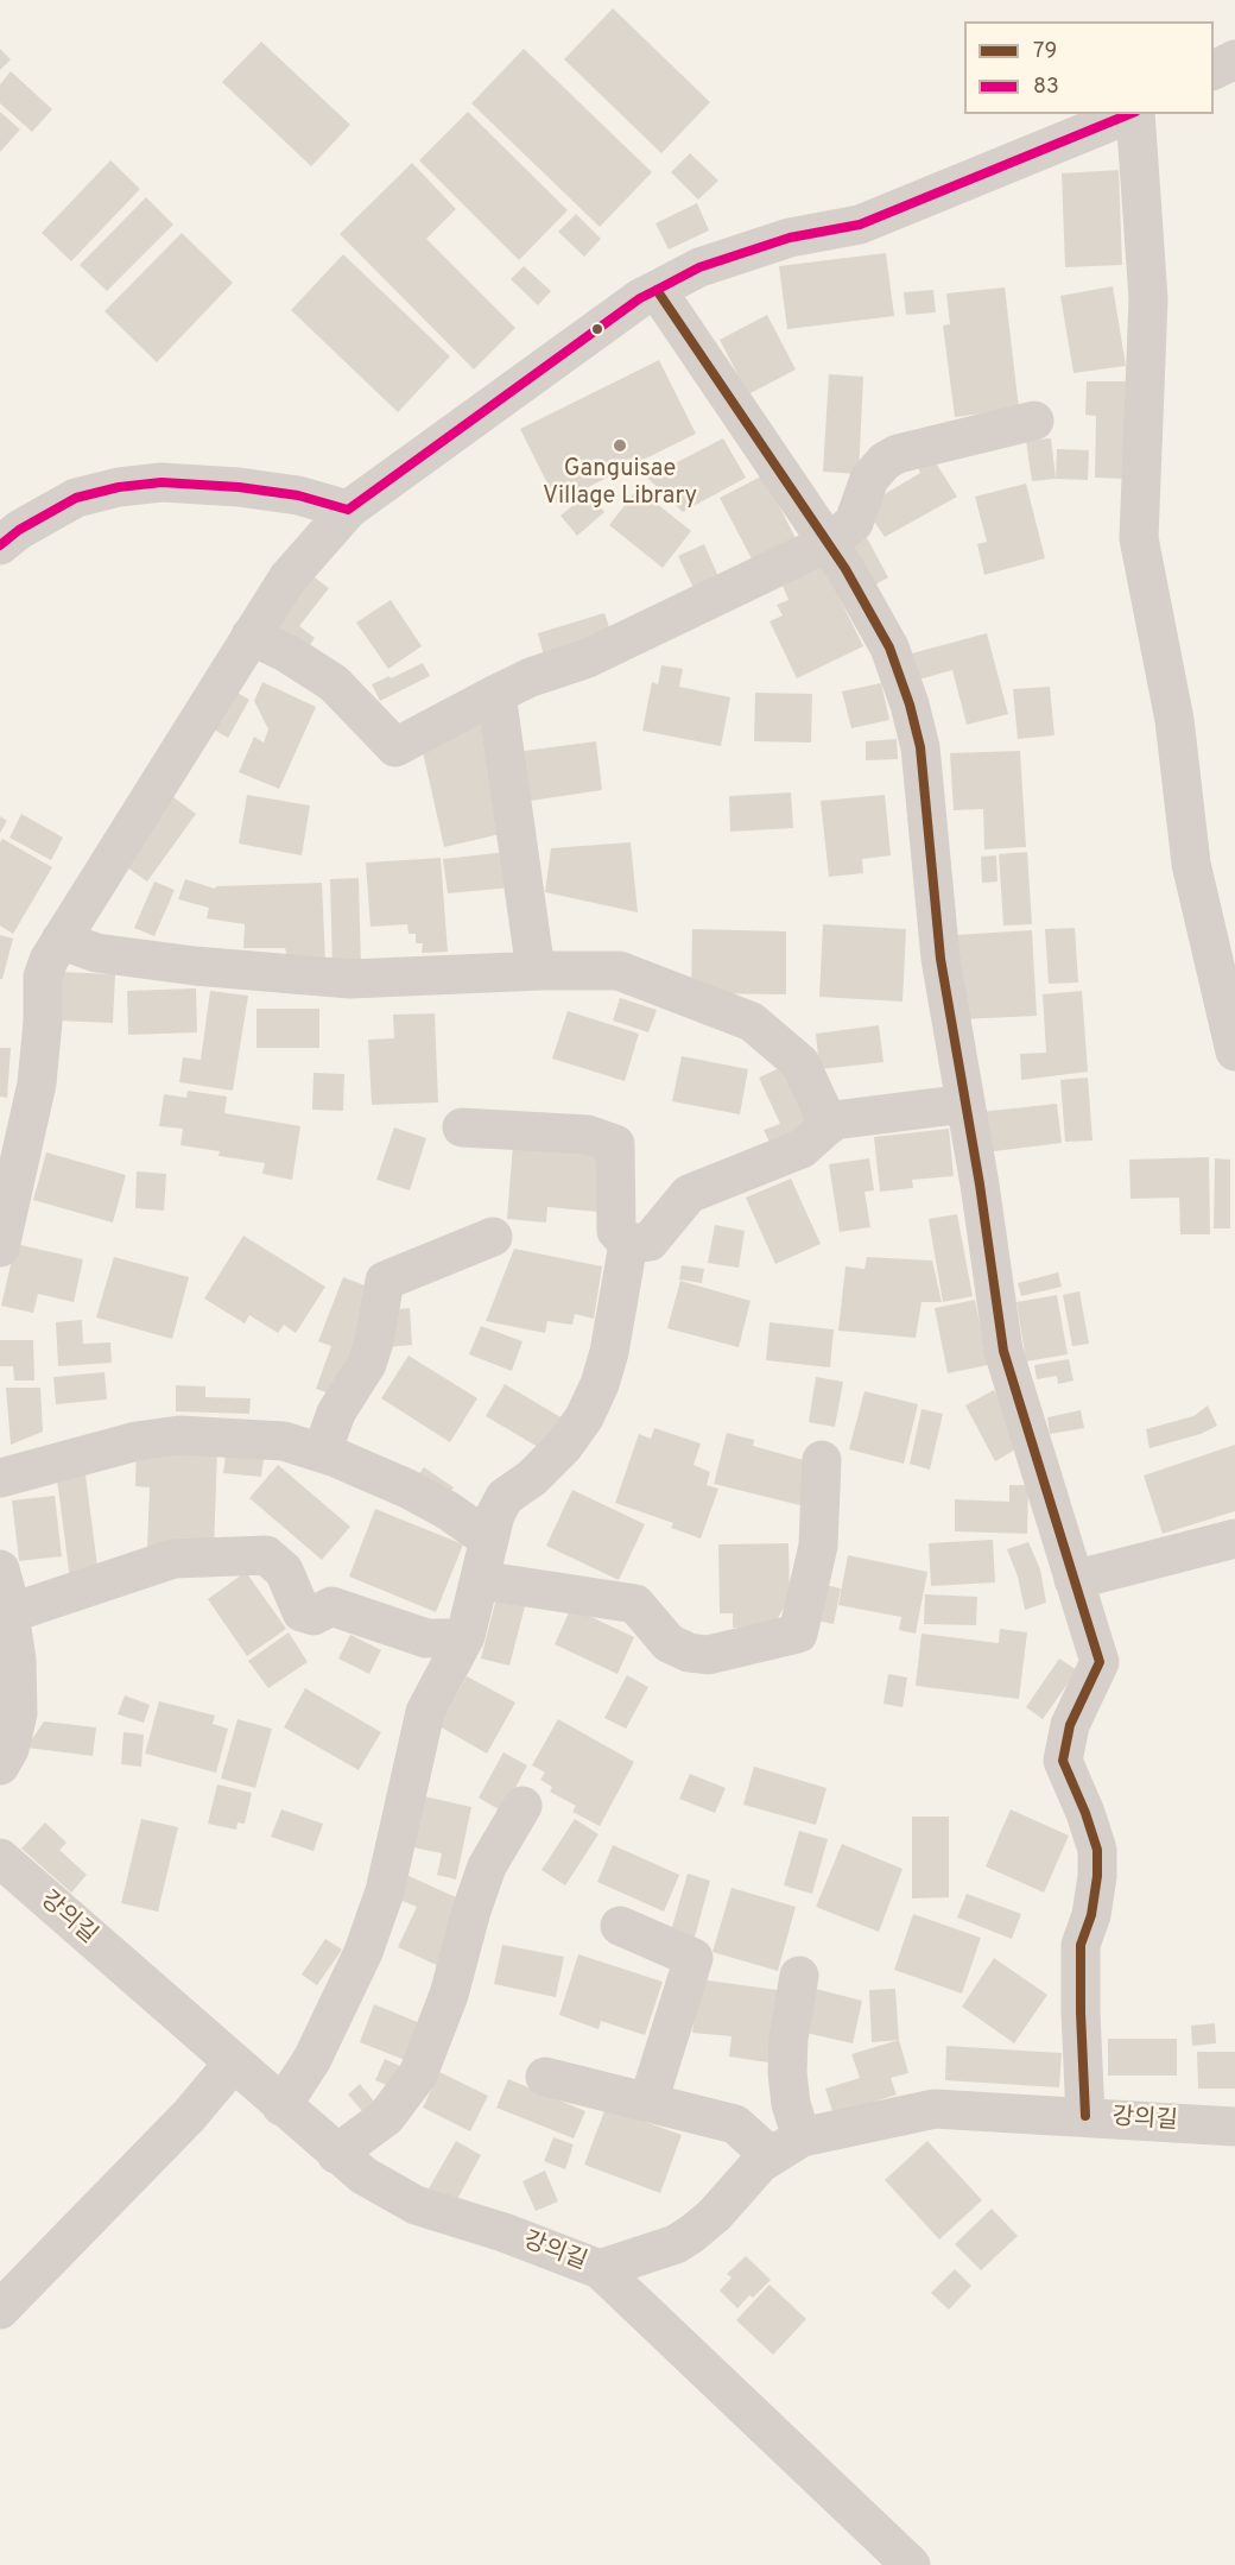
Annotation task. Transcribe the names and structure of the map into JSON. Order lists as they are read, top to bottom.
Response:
{
  "streets": {
    "street": ["강의길"]
  },
  "places": ["Ganguisae Village Library"],
  "lines": ["transit line 83", "transit line 79"],
  "legend": ["79", "83"]
}
